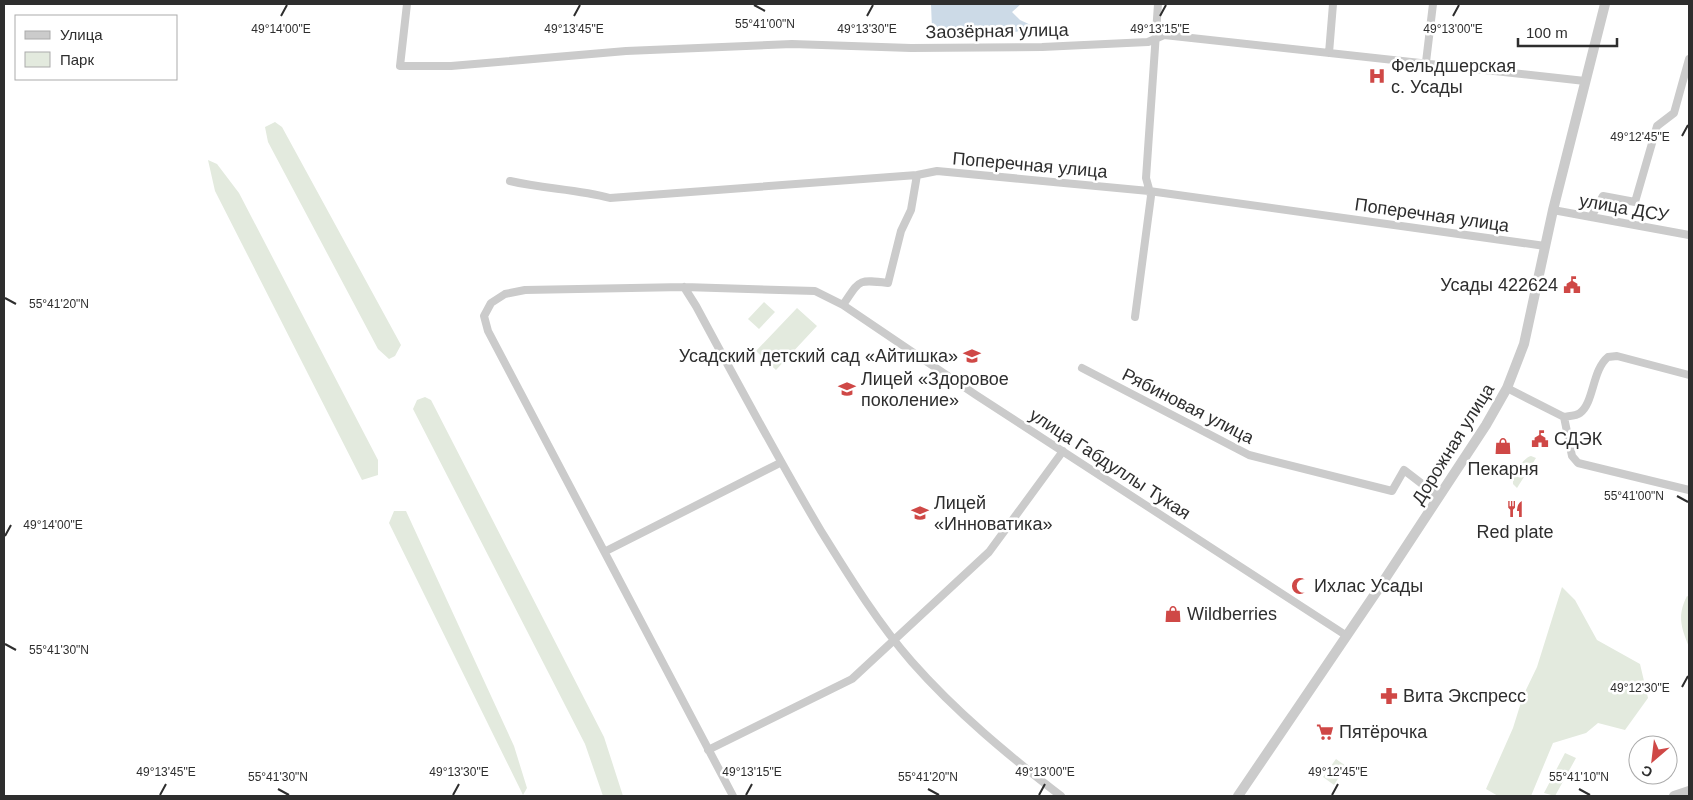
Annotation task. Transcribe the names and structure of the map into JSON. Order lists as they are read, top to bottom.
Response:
{
  "streets": {
    "street": [
      "Заозёрная улица",
      "Поперечная улица",
      "улица ДСУ",
      "Рябиновая улица",
      "Дорожная улица",
      "улица Габдуллы Тукая"
    ]
  },
  "crossings": [
    ["Заозёрная улица", "Дорожная улица"],
    ["Поперечная улица", "Дорожная улица"],
    ["улица ДСУ", "Дорожная улица"],
    ["Рябиновая улица", "Дорожная улица"],
    ["Дорожная улица", "улица Габдуллы Тукая"]
  ],
  "places": {
    "hospital": ["Фельдшерская с. Усады"],
    "public building": ["Усады 422624", "СДЭК"],
    "school or university": ["Усадский детский сад «Айтишка»", "Лицей «Здоровое поколение»", "Лицей «Инноватика»"],
    "shop": ["Пекарня", "Wildberries"],
    "restaurant": ["Red plate"],
    "mosque": ["Ихлас Усады"],
    "pharmacy": ["Вита Экспресс"],
    "supermarket": ["Пятёрочка"]
  },
  "legend": ["Улица", "Парк"],
  "scale_bar": "100 m",
  "north": "bottom left",
  "coordinates": [
    "55°41'00\"N",
    "49°14'00\"E",
    "49°13'45\"E",
    "49°13'30\"E",
    "49°13'15\"E",
    "49°13'00\"E",
    "49°12'45\"E",
    "55°41'20\"N",
    "55°41'30\"N",
    "49°12'30\"E",
    "55°41'10\"N"
  ]
}
